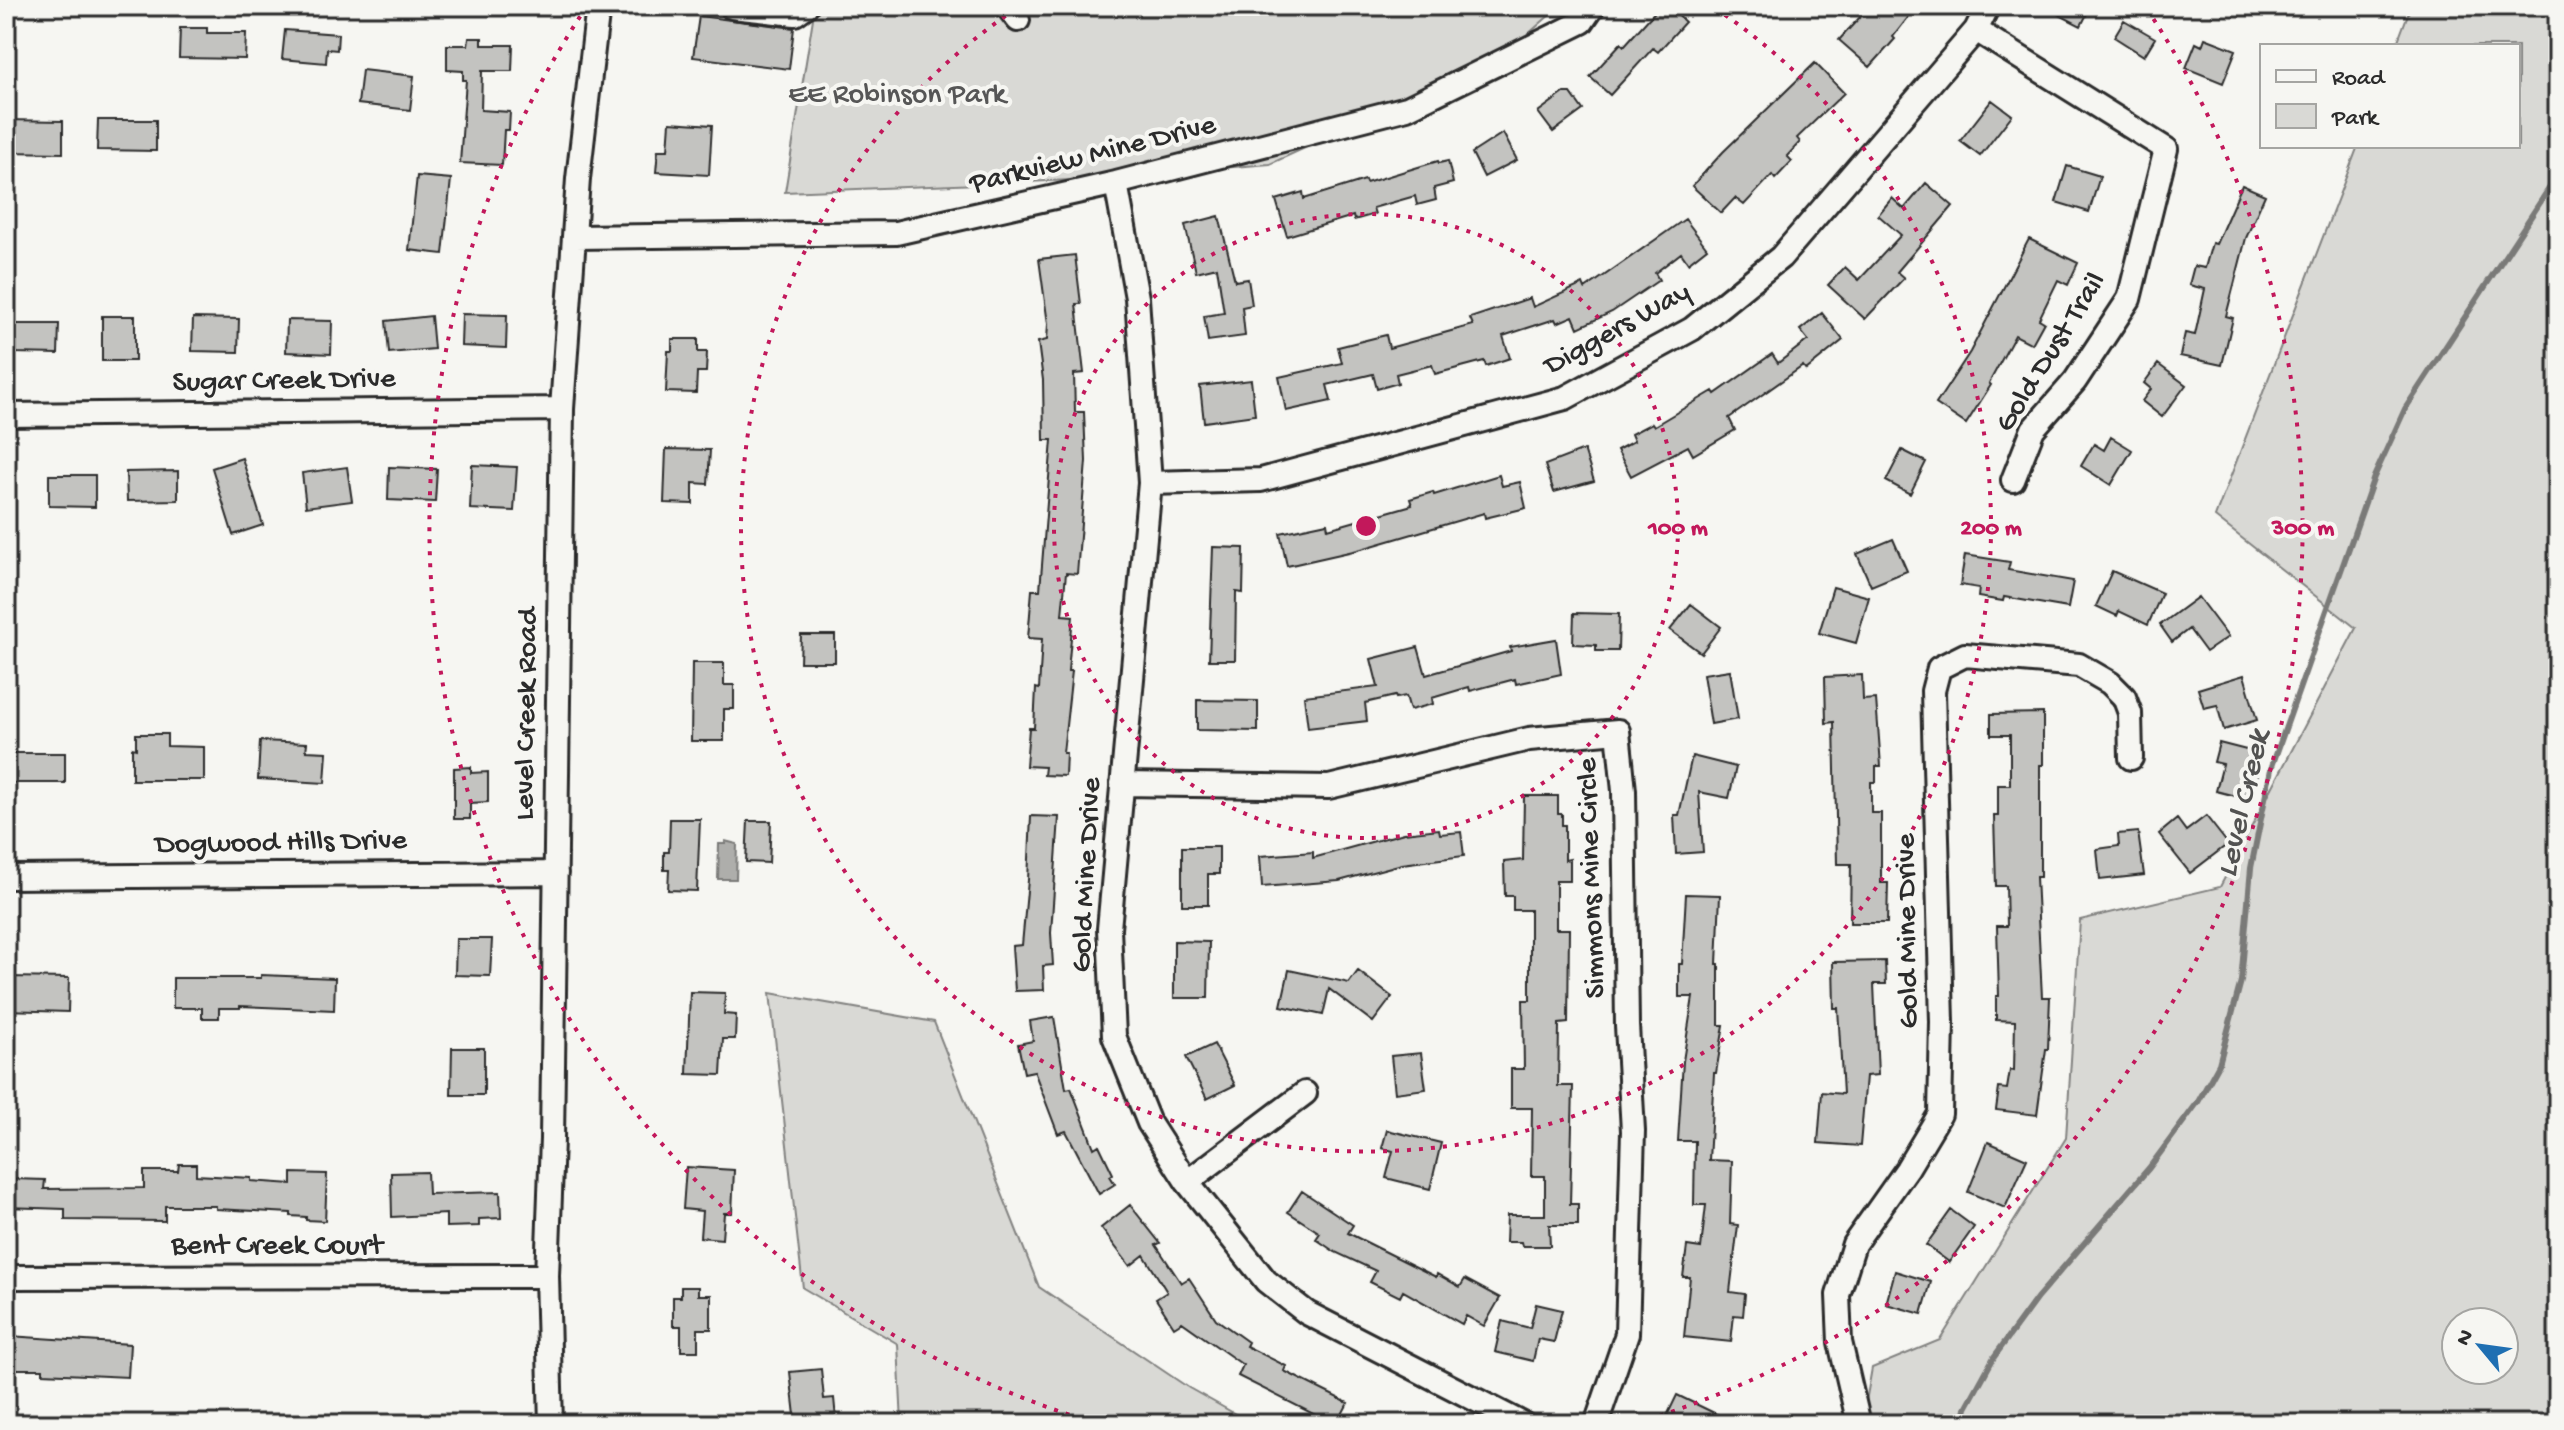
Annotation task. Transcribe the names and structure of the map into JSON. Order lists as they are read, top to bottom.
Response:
{
  "streets": {
    "street": [
      "Parkview Mine Drive",
      "Diggers Way",
      "Gold Dust Trail",
      "Sugar Creek Drive",
      "Level Creek Road",
      "Dogwood Hills Drive",
      "Gold Mine Drive",
      "Simmons Mine Circle",
      "Bent Creek Court"
    ]
  },
  "crossings": [
    ["Parkview Mine Drive", "Level Creek Road"],
    ["Parkview Mine Drive", "Gold Mine Drive"],
    ["Diggers Way", "Gold Dust Trail"],
    ["Diggers Way", "Gold Mine Drive"],
    ["Sugar Creek Drive", "Level Creek Road"],
    ["Level Creek Road", "Dogwood Hills Drive"],
    ["Level Creek Road", "Bent Creek Court"],
    ["Gold Mine Drive", "Simmons Mine Circle"]
  ],
  "water": ["Level Creek"],
  "parks": ["EE Robinson Park"],
  "legend": ["Road", "Park"],
  "north": "top left",
  "rings": ["100 m", "200 m", "300 m"]
}
